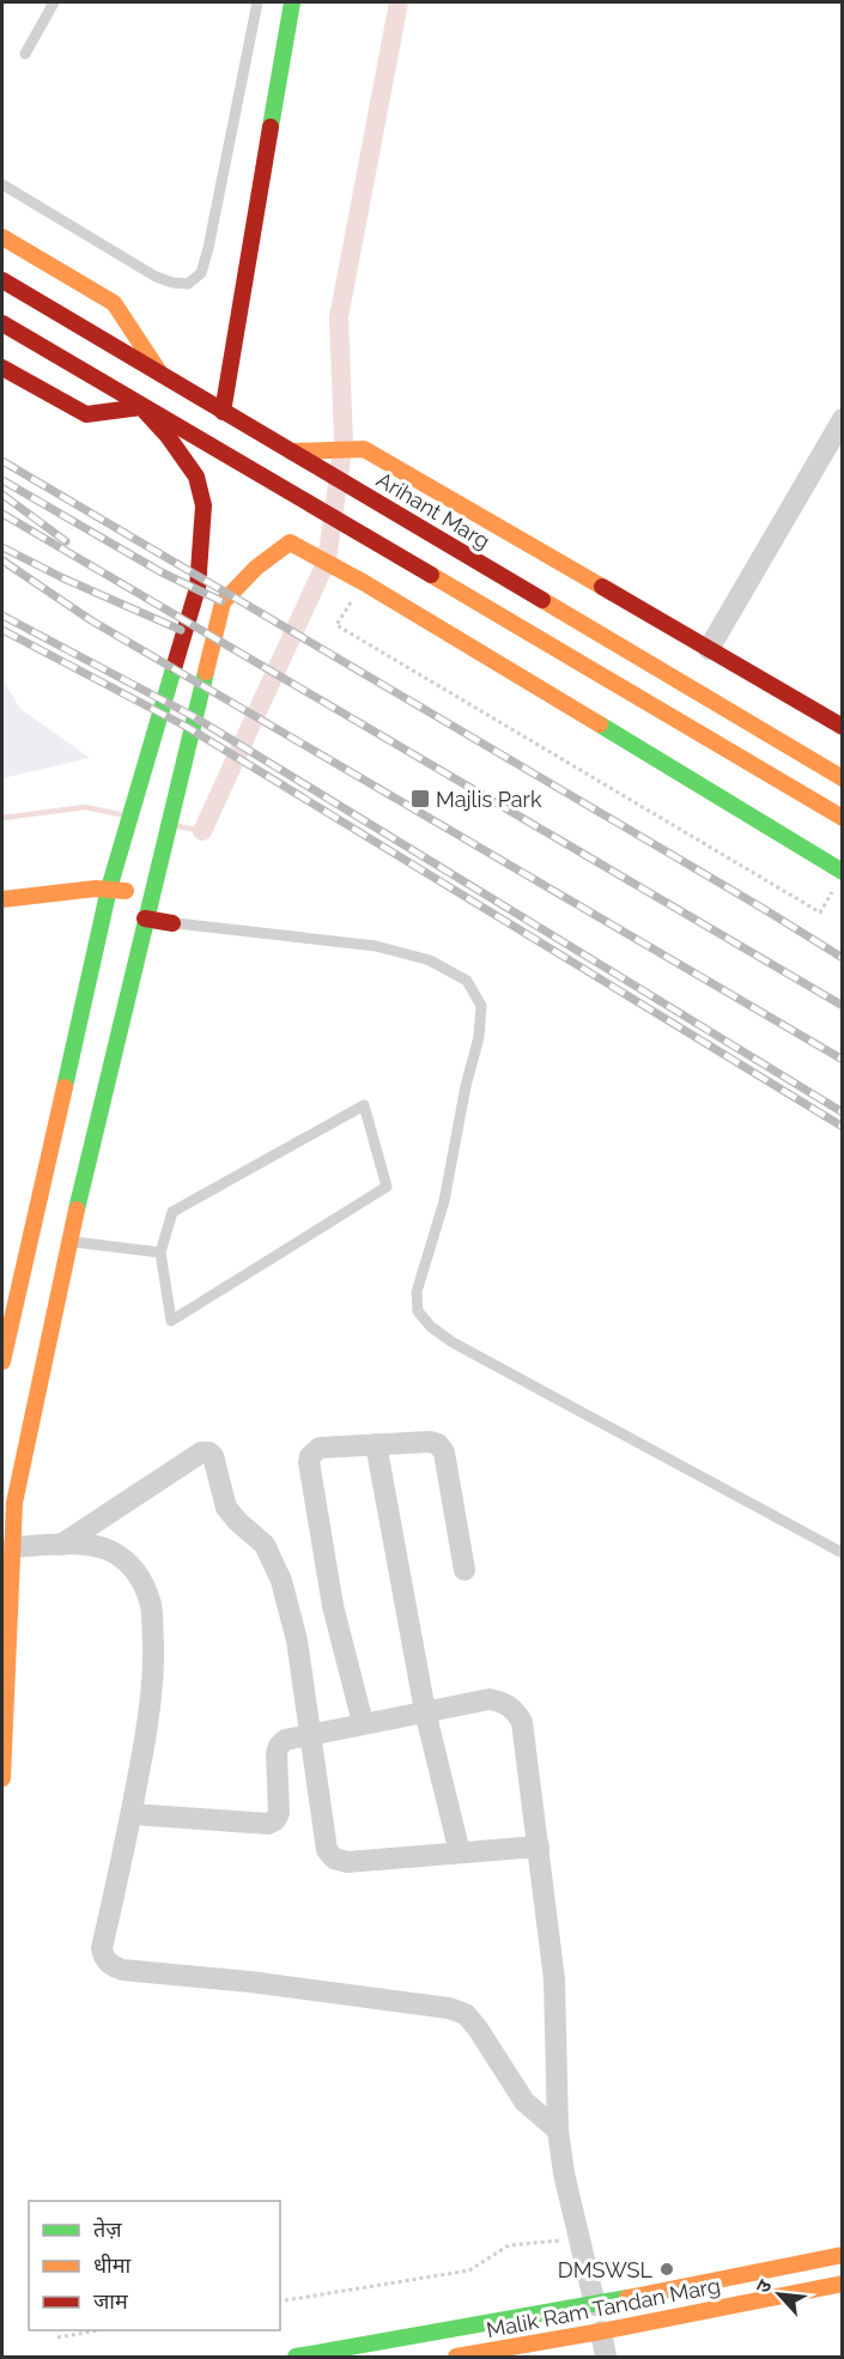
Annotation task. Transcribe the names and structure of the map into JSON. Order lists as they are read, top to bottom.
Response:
{
  "streets": {
    "street": ["Arihant Marg", "Malik Ram Tandan Marg"]
  },
  "places": {
    "transit": ["Majlis Park"],
    "other": ["DMSWSL"]
  },
  "legend": ["तेज़", "धीमा", "जाम"],
  "north": "top left"
}
